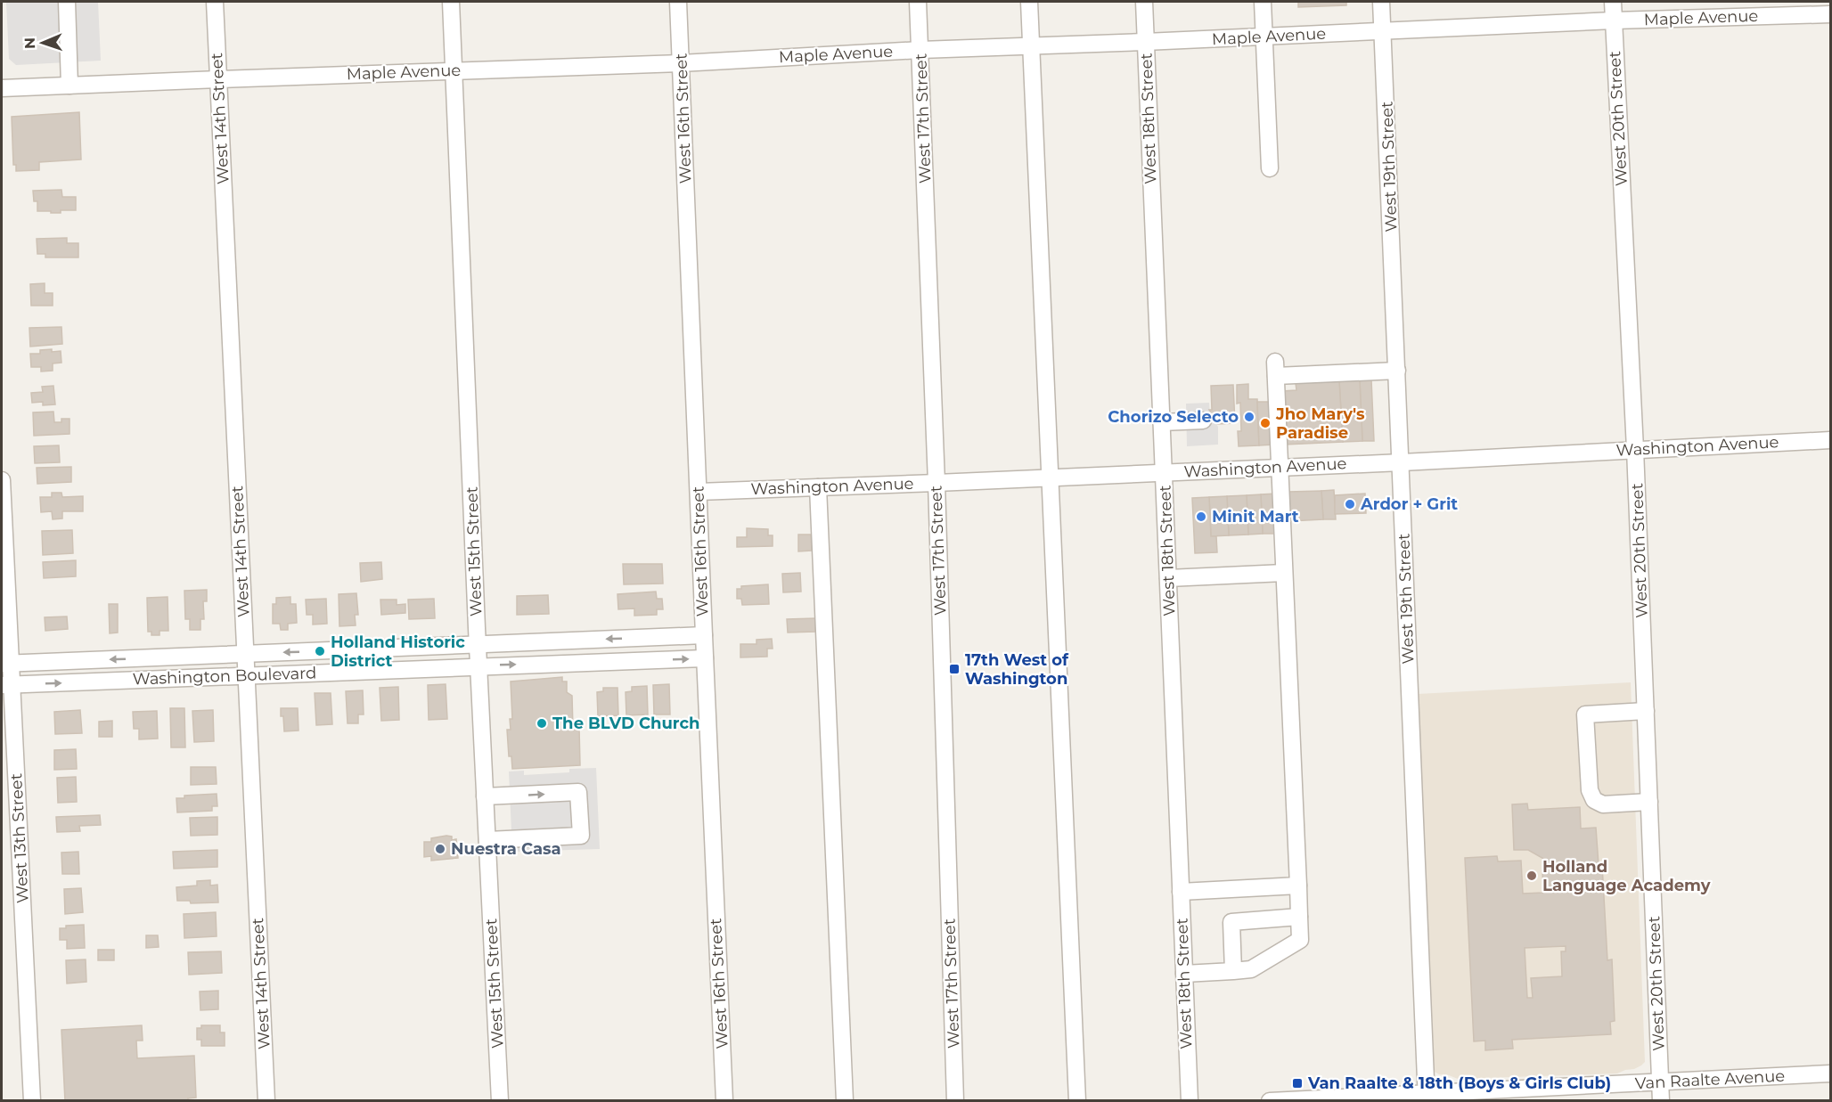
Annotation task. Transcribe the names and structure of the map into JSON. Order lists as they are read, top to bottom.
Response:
{
  "streets": {
    "street": [
      "Maple Avenue",
      "West 14th Street",
      "West 16th Street",
      "West 17th Street",
      "West 18th Street",
      "West 20th Street",
      "West 19th Street",
      "Washington Avenue",
      "West 15th Street",
      "Washington Boulevard",
      "West 13th Street",
      "Van Raalte Avenue"
    ]
  },
  "crossings": [
    ["Maple Avenue", "West 14th Street"],
    ["Maple Avenue", "West 16th Street"],
    ["Maple Avenue", "West 17th Street"],
    ["Maple Avenue", "West 18th Street"],
    ["Maple Avenue", "West 20th Street"],
    ["Maple Avenue", "West 19th Street"],
    ["Maple Avenue", "West 15th Street"],
    ["West 14th Street", "Washington Boulevard"],
    ["West 16th Street", "Washington Avenue"],
    ["West 16th Street", "Washington Boulevard"],
    ["West 17th Street", "Washington Avenue"],
    ["West 18th Street", "Washington Avenue"],
    ["West 20th Street", "Washington Avenue"],
    ["West 20th Street", "Van Raalte Avenue"],
    ["West 19th Street", "Washington Avenue"],
    ["West 19th Street", "Van Raalte Avenue"],
    ["West 15th Street", "Washington Boulevard"],
    ["Washington Boulevard", "West 13th Street"]
  ],
  "places": {
    "other": [
      "Chorizo Selecto",
      "Jho Mary's Paradise",
      "Ardor + Grit",
      "Minit Mart",
      "Holland Historic District",
      "The BLVD Church",
      "Nuestra Casa",
      "Holland Language Academy"
    ],
    "transit": ["17th West of Washington", "Van Raalte & 18th (Boys & Girls Club)"]
  },
  "north": "left"
}
